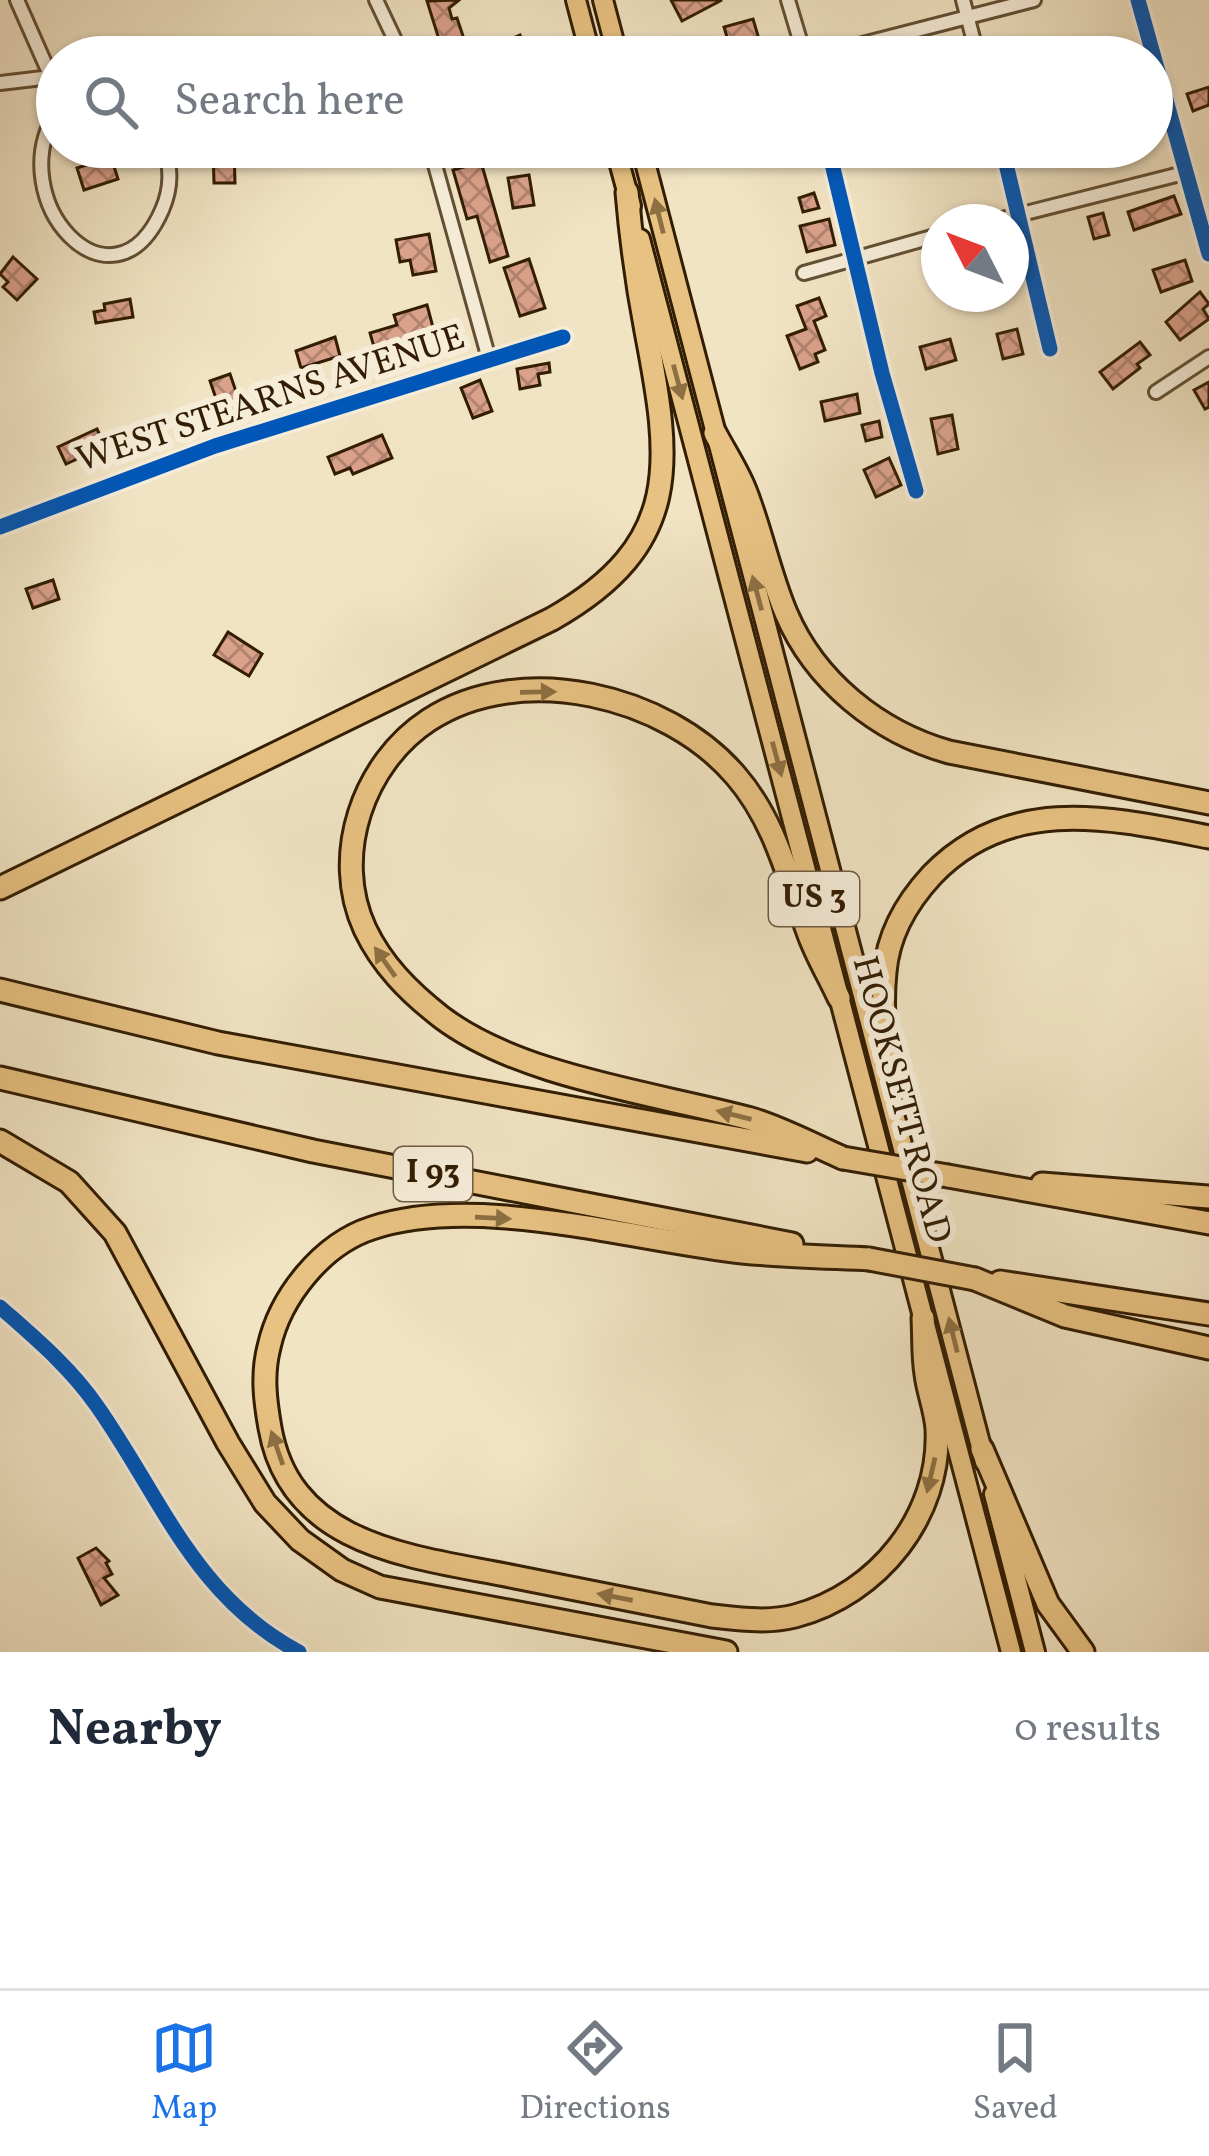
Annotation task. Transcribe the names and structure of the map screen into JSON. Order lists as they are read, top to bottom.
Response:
{
  "streets": {
    "highway": ["I 93"],
    "main road": ["US 3", "HOOKSETT ROAD"],
    "street": ["WEST STEARNS AVENUE"]
  },
  "north": "top left",
  "page": {
    "search": "Search here",
    "heading": ["Nearby", "0 results"],
    "nav": ["Map", "Directions", "Saved"]
  }
}
